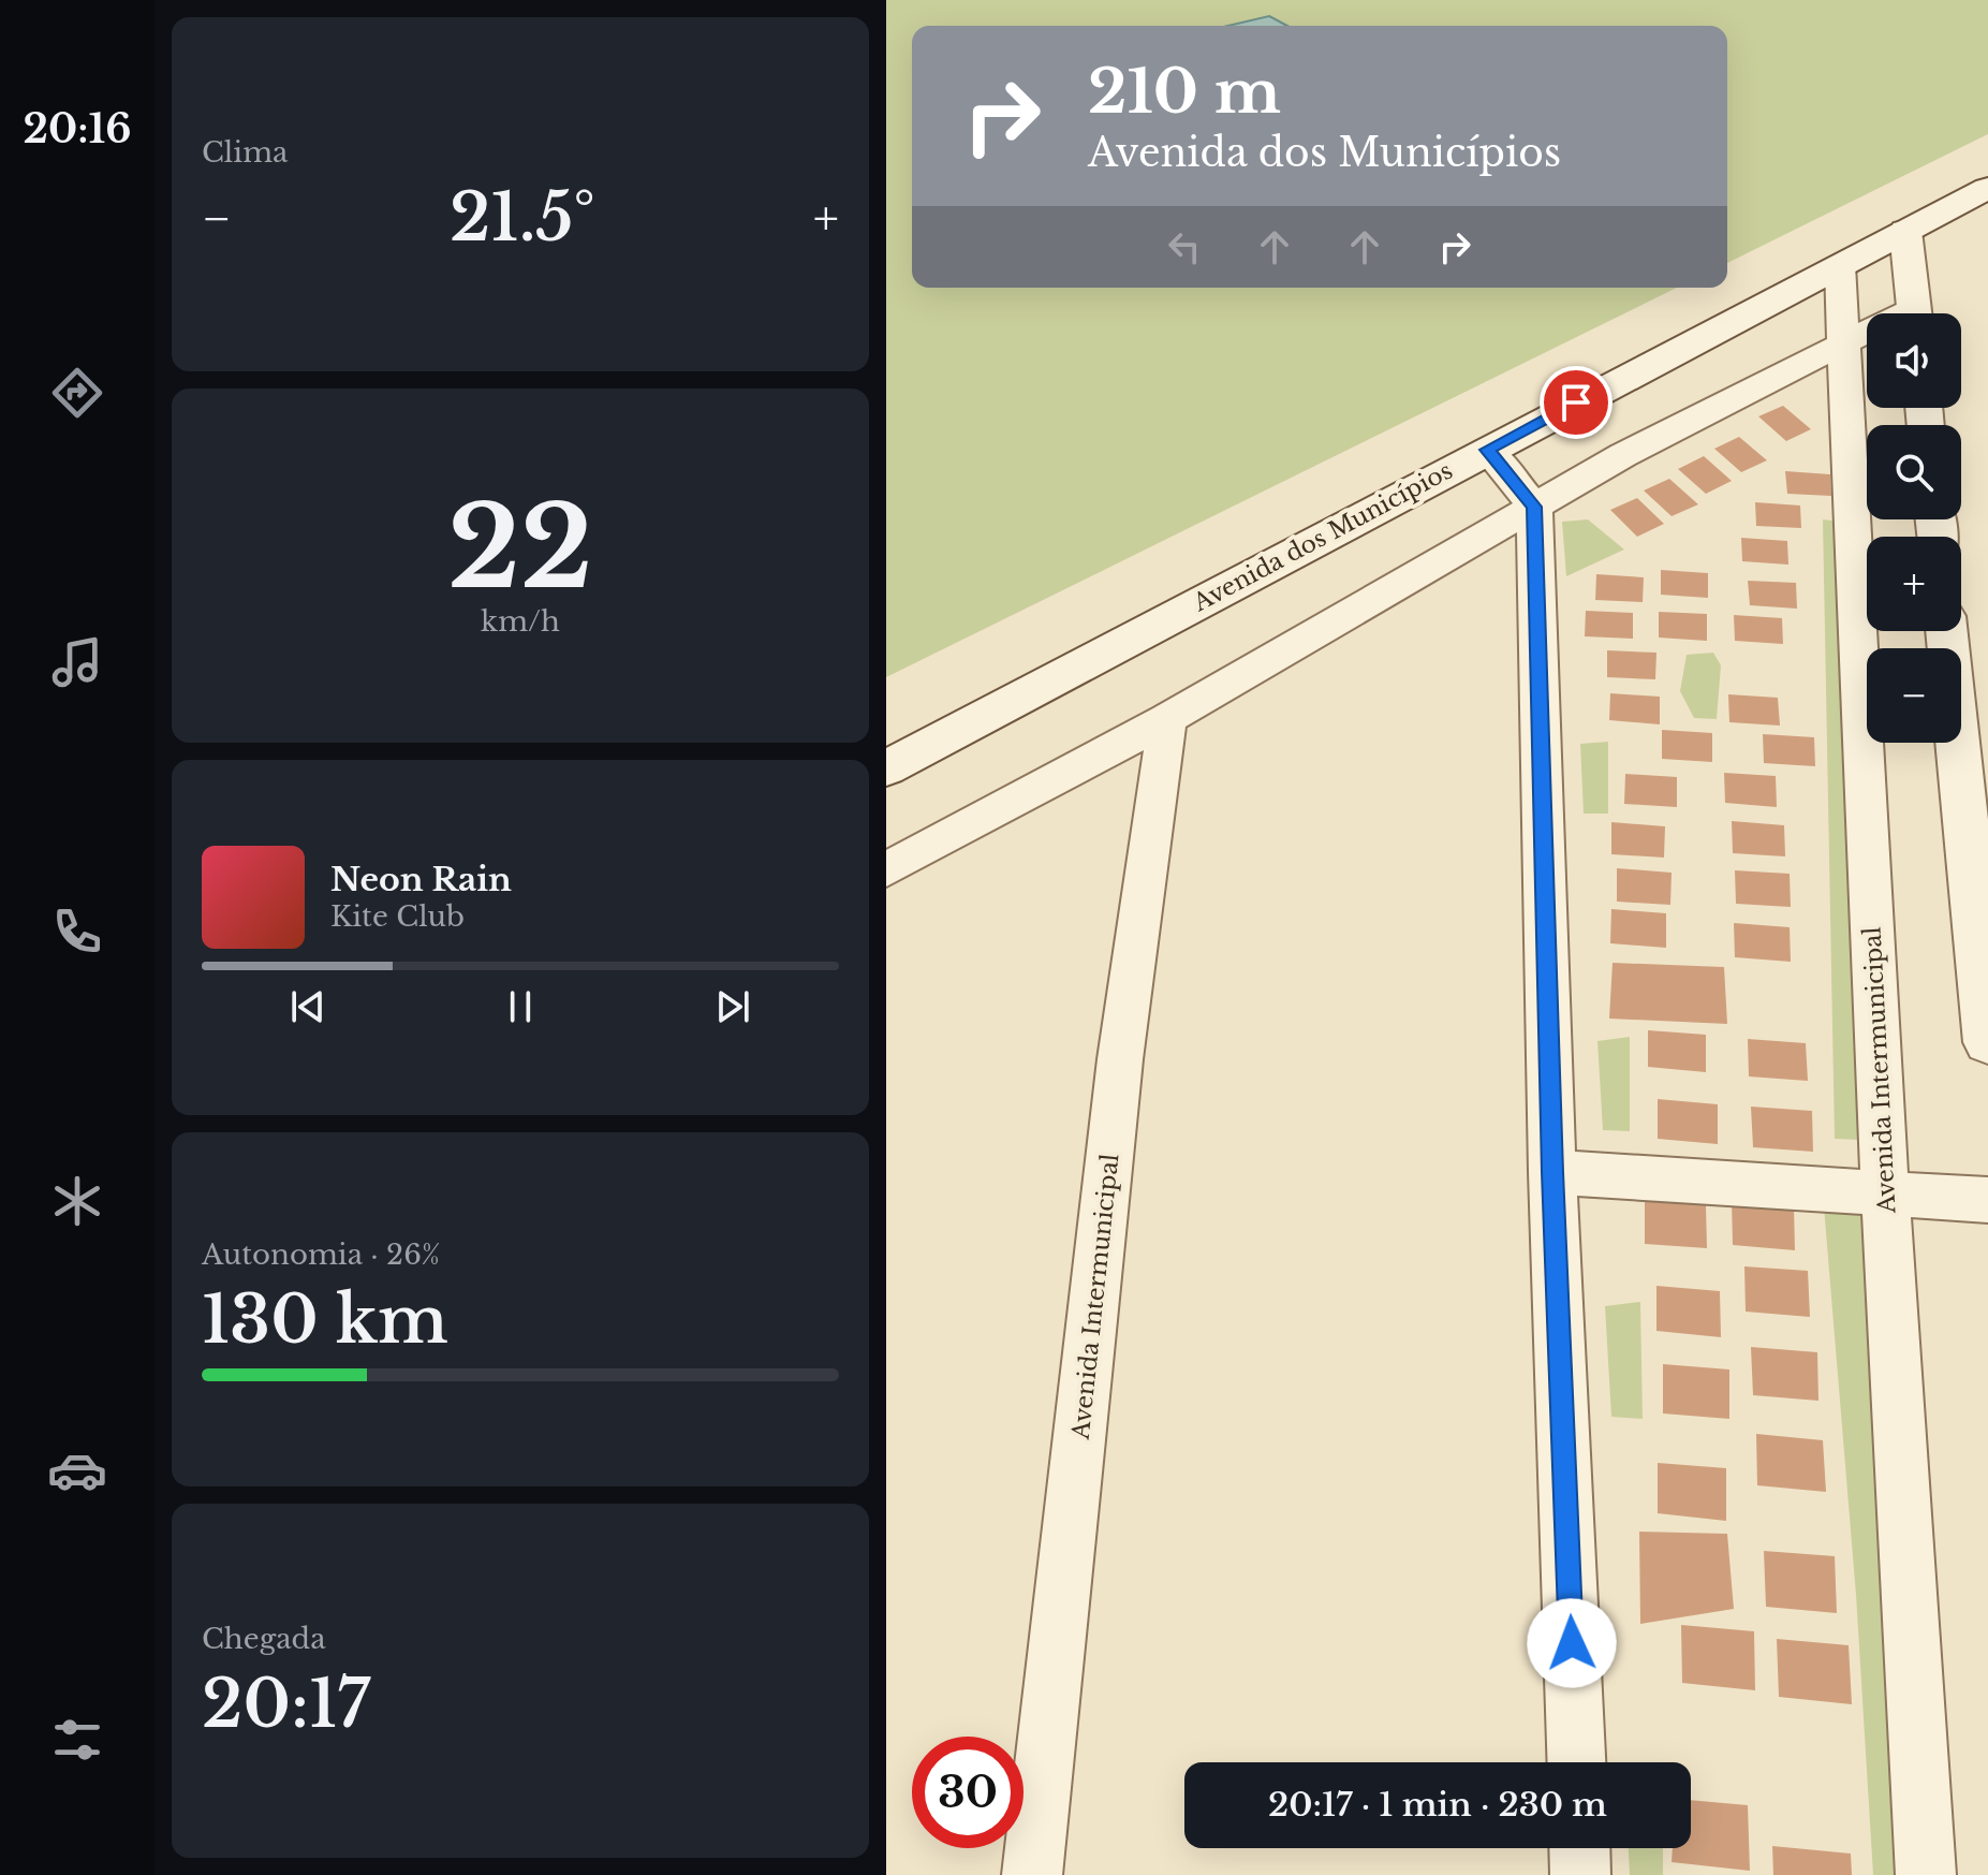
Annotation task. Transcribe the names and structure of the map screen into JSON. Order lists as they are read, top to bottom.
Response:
{
  "streets": {
    "main road": ["Avenida dos Municípios"],
    "street": ["Avenida Intermunicipal"]
  },
  "crossings": [
    ["Avenida dos Municípios", "Avenida Intermunicipal"]
  ],
  "page": {
    "tabs": "20:16",
    "tile": [
      "Clima",
      ["22", "km/h"],
      ["Autonomia · 26%", "130 km"],
      ["Chegada", "20:17"]
    ],
    "turn": ["210 m", "Avenida dos Municípios"],
    "heat": ["−", "21.5°", "+"],
    "map_buttons": ["+", "−"],
    "song": ["Neon Rain", "Kite Club"],
    "limit": "30",
    "trip": "20:17 · 1 min · 230 m"
  }
}
